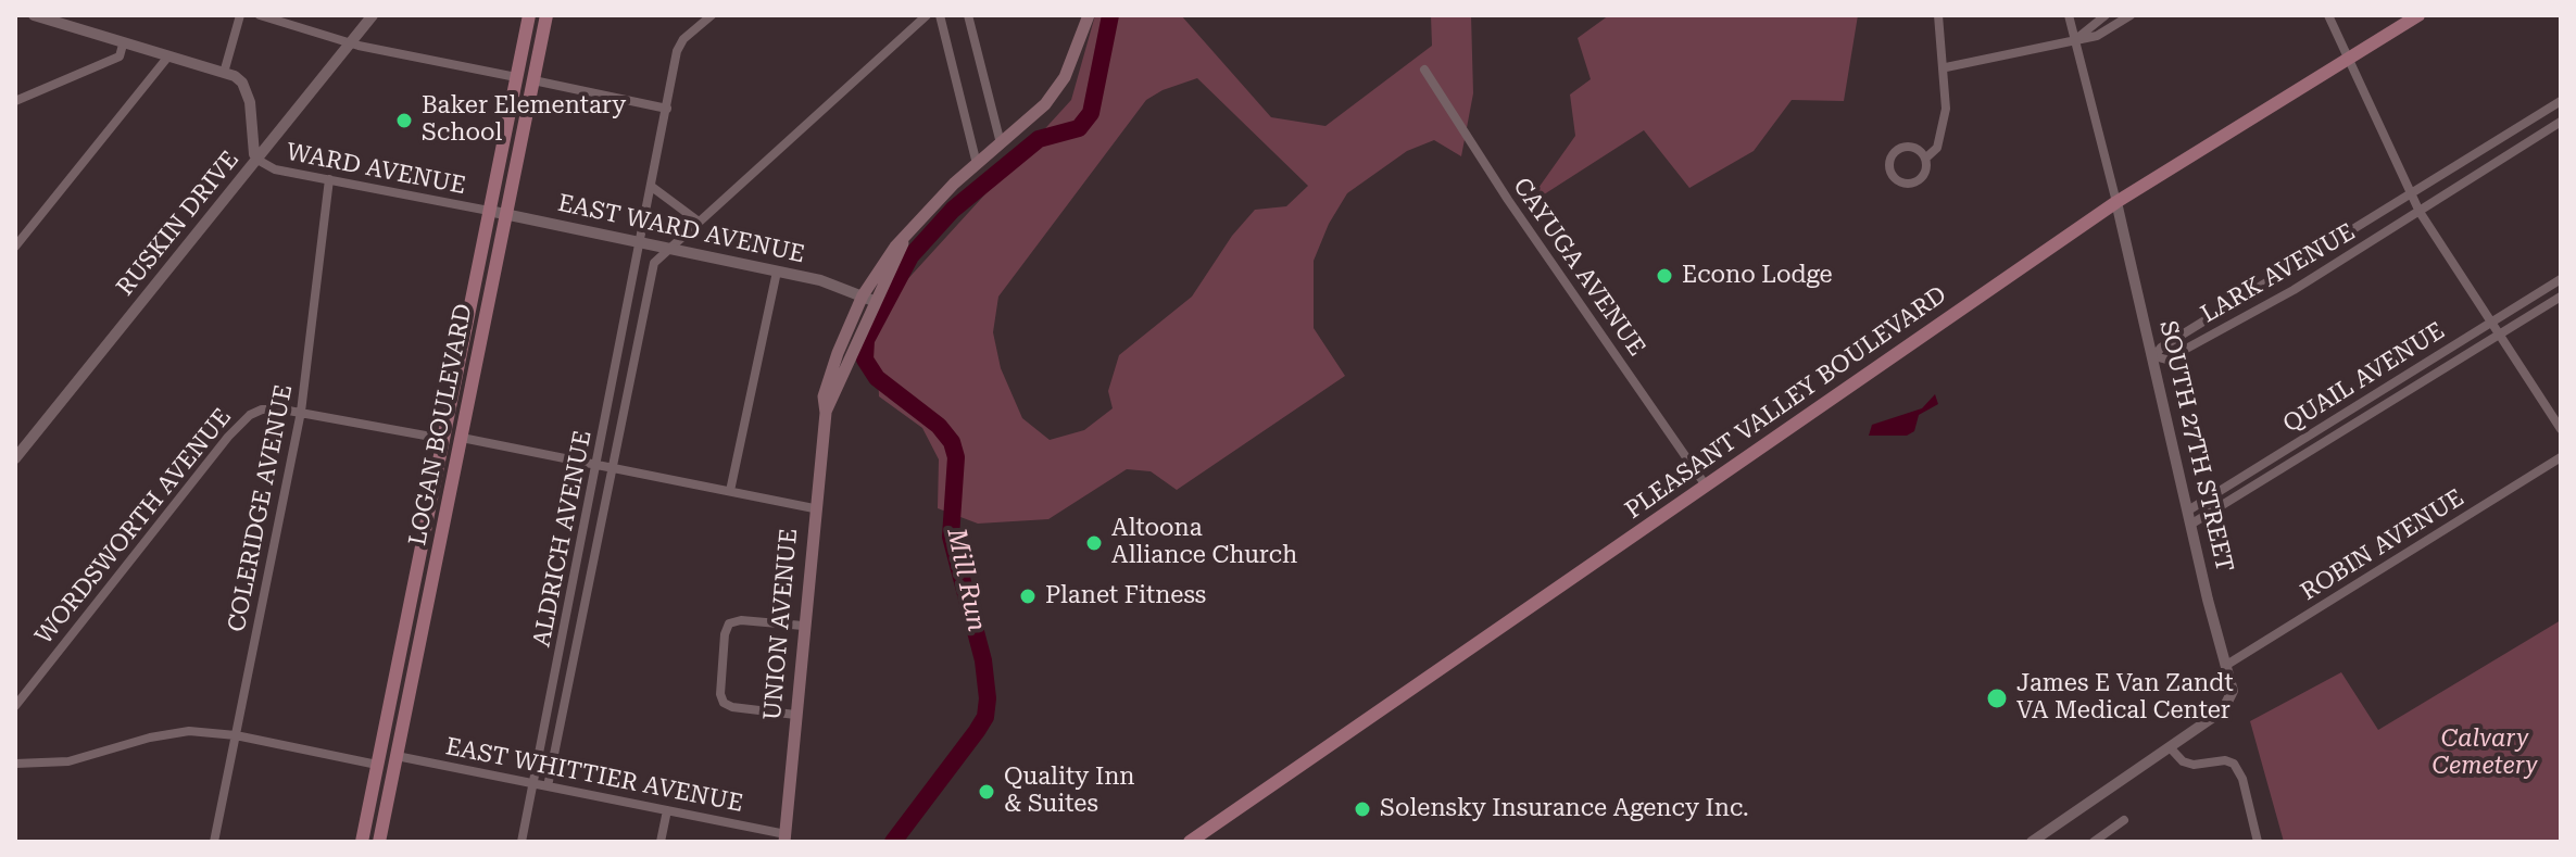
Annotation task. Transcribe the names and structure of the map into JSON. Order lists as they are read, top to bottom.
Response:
{
  "streets": {
    "main road": ["PLEASANT VALLEY BOULEVARD", "LOGAN BOULEVARD", "UNION AVENUE"],
    "street": [
      "WARD AVENUE",
      "RUSKIN DRIVE",
      "EAST WARD AVENUE",
      "CAYUGA AVENUE",
      "LARK AVENUE",
      "QUAIL AVENUE",
      "SOUTH 27TH STREET",
      "COLERIDGE AVENUE",
      "WORDSWORTH AVENUE",
      "ALDRICH AVENUE",
      "ROBIN AVENUE",
      "EAST WHITTIER AVENUE"
    ]
  },
  "crossings": [
    ["WARD AVENUE", "RUSKIN DRIVE"],
    ["WARD AVENUE", "EAST WARD AVENUE"],
    ["WARD AVENUE", "LOGAN BOULEVARD"],
    ["WARD AVENUE", "COLERIDGE AVENUE"],
    ["EAST WARD AVENUE", "LOGAN BOULEVARD"],
    ["EAST WARD AVENUE", "ALDRICH AVENUE"],
    ["EAST WARD AVENUE", "UNION AVENUE"],
    ["CAYUGA AVENUE", "PLEASANT VALLEY BOULEVARD"],
    ["LARK AVENUE", "SOUTH 27TH STREET"],
    ["QUAIL AVENUE", "SOUTH 27TH STREET"],
    ["PLEASANT VALLEY BOULEVARD", "SOUTH 27TH STREET"],
    ["LOGAN BOULEVARD", "WORDSWORTH AVENUE"],
    ["LOGAN BOULEVARD", "EAST WHITTIER AVENUE"],
    ["SOUTH 27TH STREET", "ROBIN AVENUE"],
    ["COLERIDGE AVENUE", "WORDSWORTH AVENUE"],
    ["ALDRICH AVENUE", "EAST WHITTIER AVENUE"],
    ["UNION AVENUE", "EAST WHITTIER AVENUE"]
  ],
  "water": ["Mill Run"],
  "parks": ["Calvary Cemetery"],
  "places": [
    "Baker Elementary School",
    "Econo Lodge",
    "Altoona Alliance Church",
    "Planet Fitness",
    "James E Van Zandt VA Medical Center",
    "Quality Inn & Suites",
    "Solensky Insurance Agency Inc."
  ]
}
